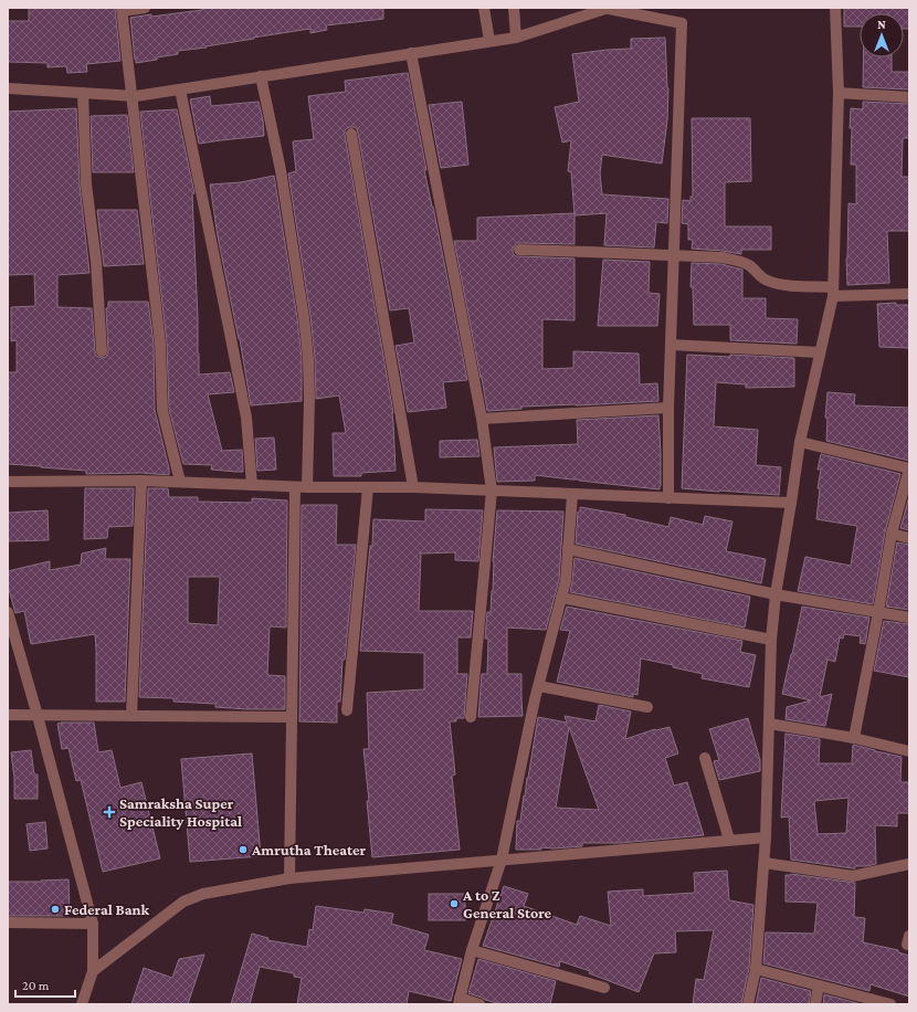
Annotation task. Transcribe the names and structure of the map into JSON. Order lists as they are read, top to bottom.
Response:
{
  "places": {
    "health": ["Samraksha Super Speciality Hospital"],
    "other": ["Amrutha Theater", "A to Z General Store", "Federal Bank"]
  },
  "scale_bar": "20 m",
  "north": "top"
}
